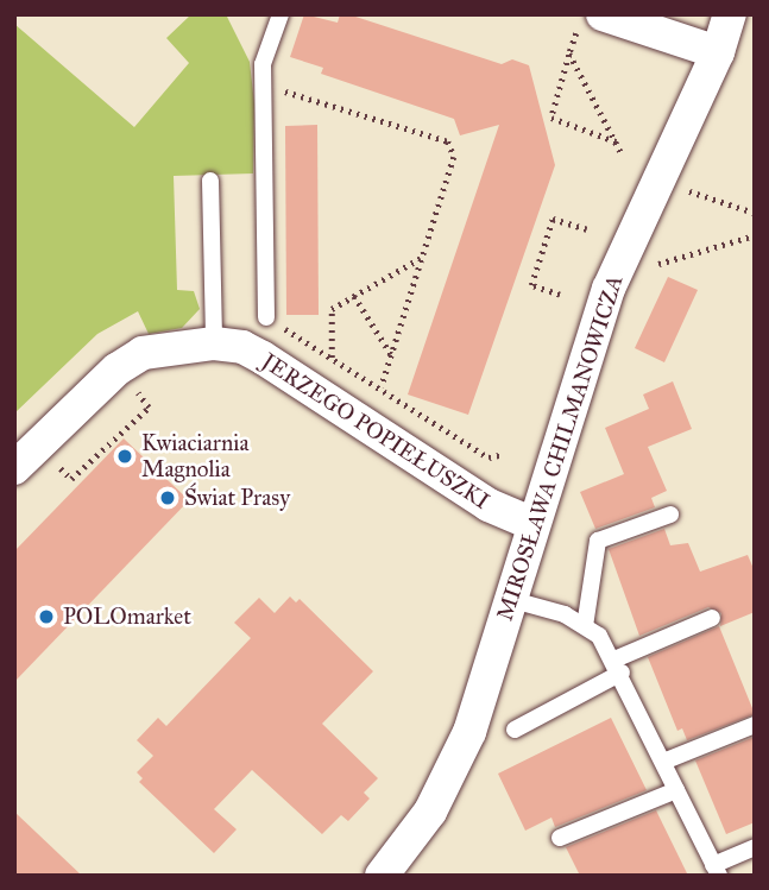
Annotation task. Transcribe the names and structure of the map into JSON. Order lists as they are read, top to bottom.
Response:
{
  "streets": {
    "street": ["JERZEGO POPIEŁUSZKI", "MIROSŁAWA CHILMANOWICZA"]
  },
  "crossings": [
    ["JERZEGO POPIEŁUSZKI", "MIROSŁAWA CHILMANOWICZA"]
  ],
  "places": ["Kwiaciarnia Magnolia", "Świat Prasy", "POLOmarket"]
}
